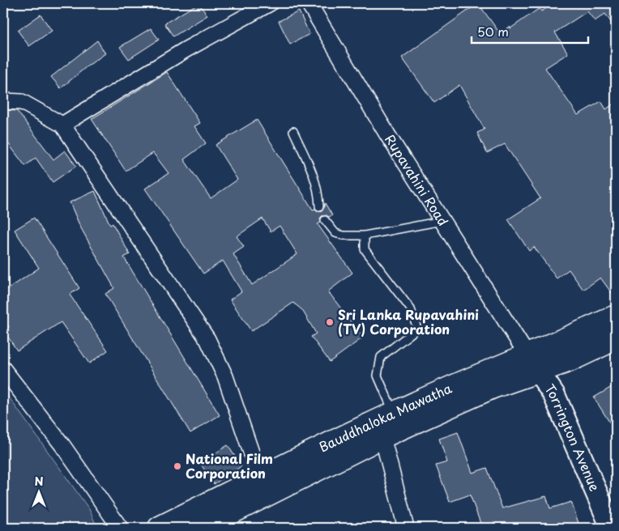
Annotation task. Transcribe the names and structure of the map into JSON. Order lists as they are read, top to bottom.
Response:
{
  "streets": {
    "main road": ["Bauddhaloka Mawatha", "Torrington Avenue"],
    "street": ["Rupavahini Road"]
  },
  "crossings": [
    ["Rupavahini Road", "Bauddhaloka Mawatha"],
    ["Rupavahini Road", "Torrington Avenue"],
    ["Bauddhaloka Mawatha", "Torrington Avenue"]
  ],
  "places": ["Sri Lanka Rupavahini (TV) Corporation", "National Film Corporation"],
  "scale_bar": "50 m",
  "north": "top"
}
